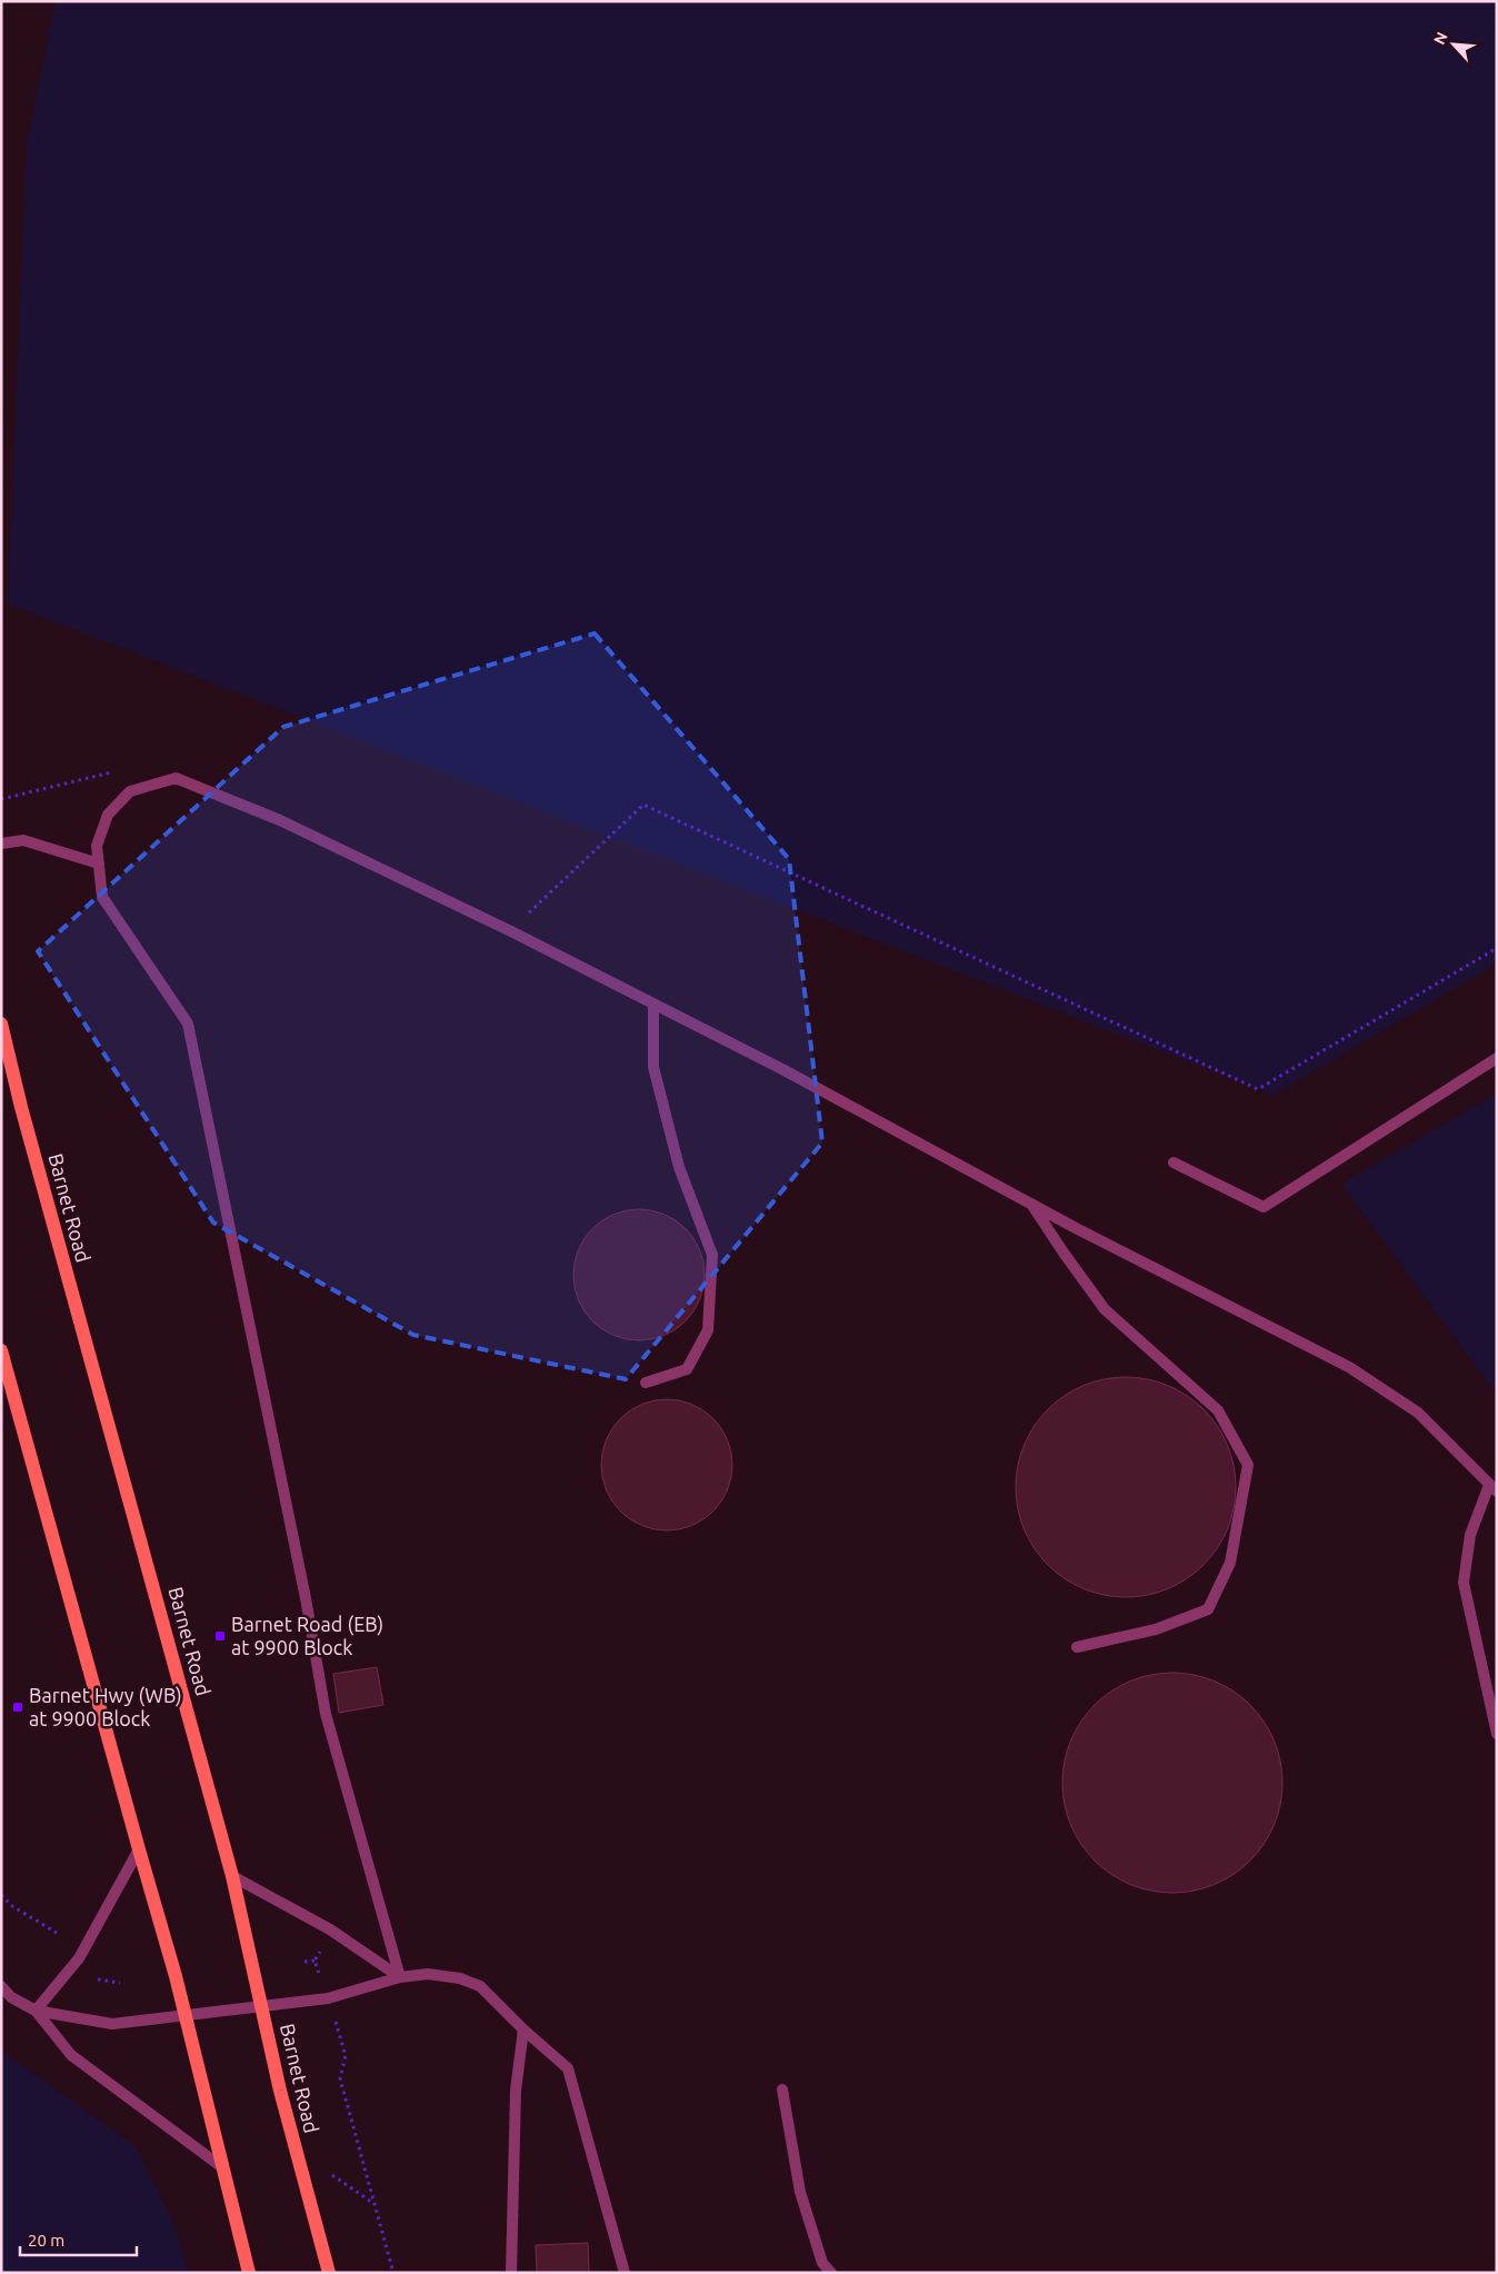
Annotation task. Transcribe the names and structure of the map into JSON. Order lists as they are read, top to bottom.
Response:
{
  "streets": {
    "main road": ["Barnet Road"]
  },
  "places": {
    "transit": ["Barnet Road (EB) at 9900 Block", "Barnet Hwy (WB) at 9900 Block"]
  },
  "scale_bar": "20 m",
  "north": "top left"
}
